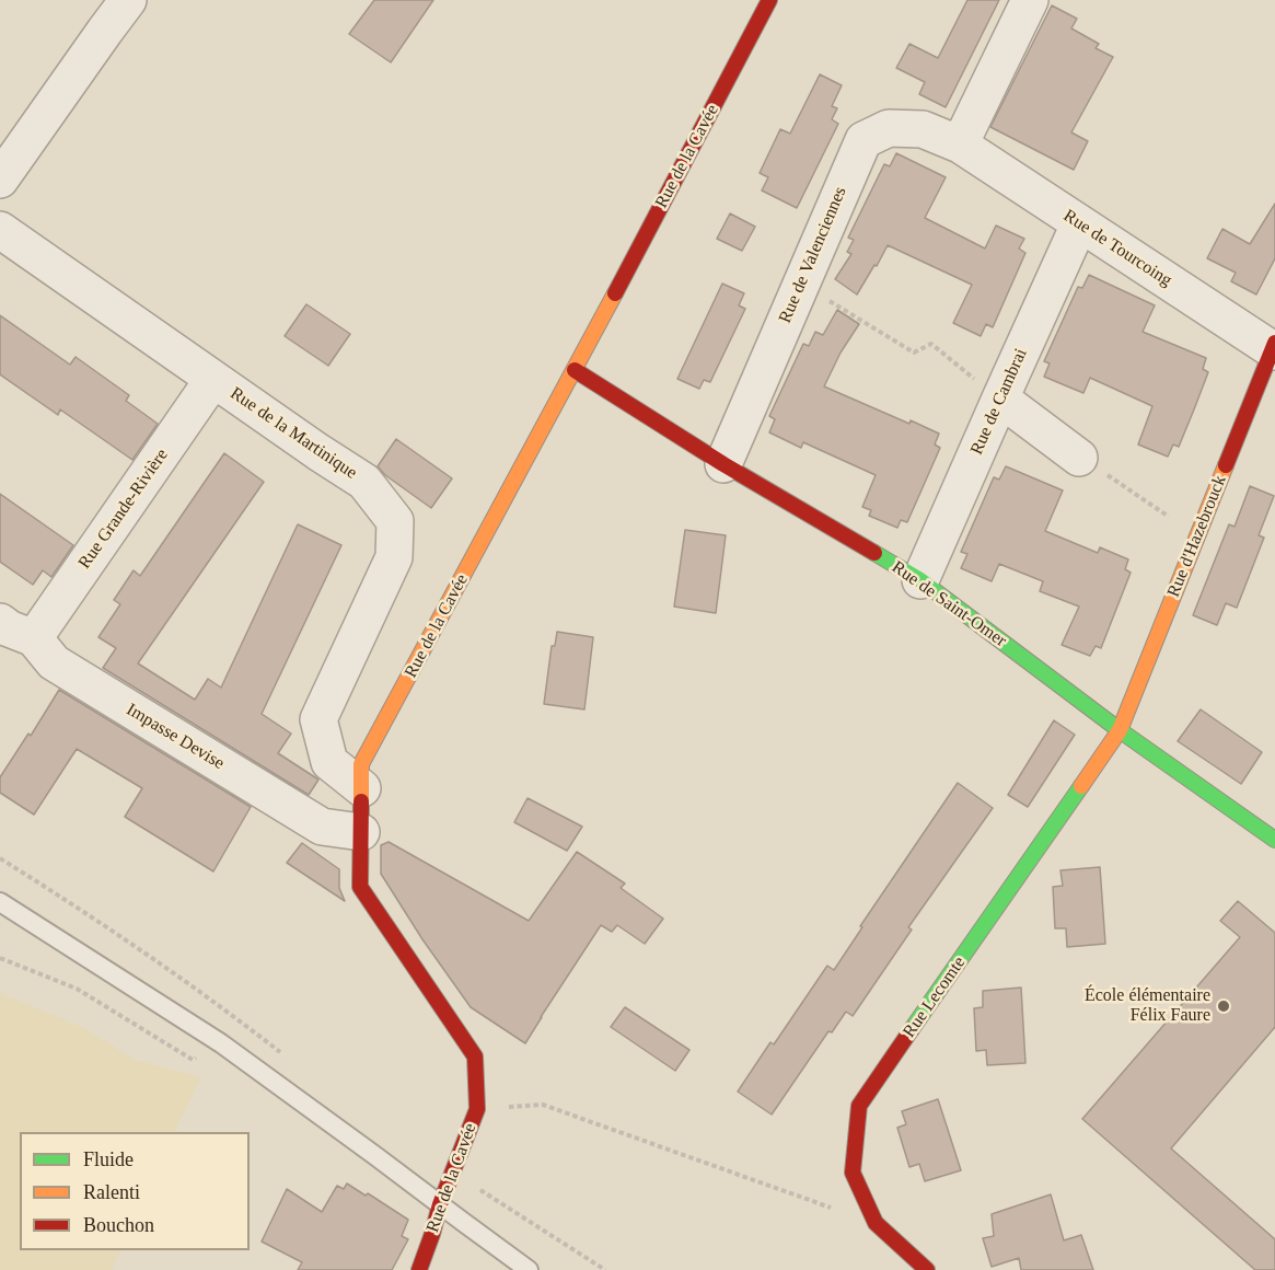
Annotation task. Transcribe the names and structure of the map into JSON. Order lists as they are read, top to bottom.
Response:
{
  "streets": {
    "street": [
      "Rue de la Cavée",
      "Rue de Tourcoing",
      "Rue de Valenciennes",
      "Rue de Cambrai",
      "Rue de la Martinique",
      "Rue Grande-Rivière",
      "Rue d'Hazebrouck",
      "Rue de Saint-Omer",
      "Impasse Devise",
      "Rue Lecomte"
    ]
  },
  "crossings": [
    ["Rue de la Cavée", "Rue de la Martinique"],
    ["Rue de la Cavée", "Rue de Saint-Omer"],
    ["Rue de la Cavée", "Impasse Devise"],
    ["Rue de Tourcoing", "Rue de Valenciennes"],
    ["Rue de Tourcoing", "Rue de Cambrai"],
    ["Rue de Tourcoing", "Rue d'Hazebrouck"],
    ["Rue de Valenciennes", "Rue de Saint-Omer"],
    ["Rue de Cambrai", "Rue de Saint-Omer"],
    ["Rue de la Martinique", "Rue Grande-Rivière"],
    ["Rue Grande-Rivière", "Impasse Devise"],
    ["Rue d'Hazebrouck", "Rue de Saint-Omer"],
    ["Rue d'Hazebrouck", "Rue Lecomte"],
    ["Rue de Saint-Omer", "Rue Lecomte"]
  ],
  "places": ["École élémentaire Félix Faure"],
  "legend": ["Fluide", "Ralenti", "Bouchon"]
}
